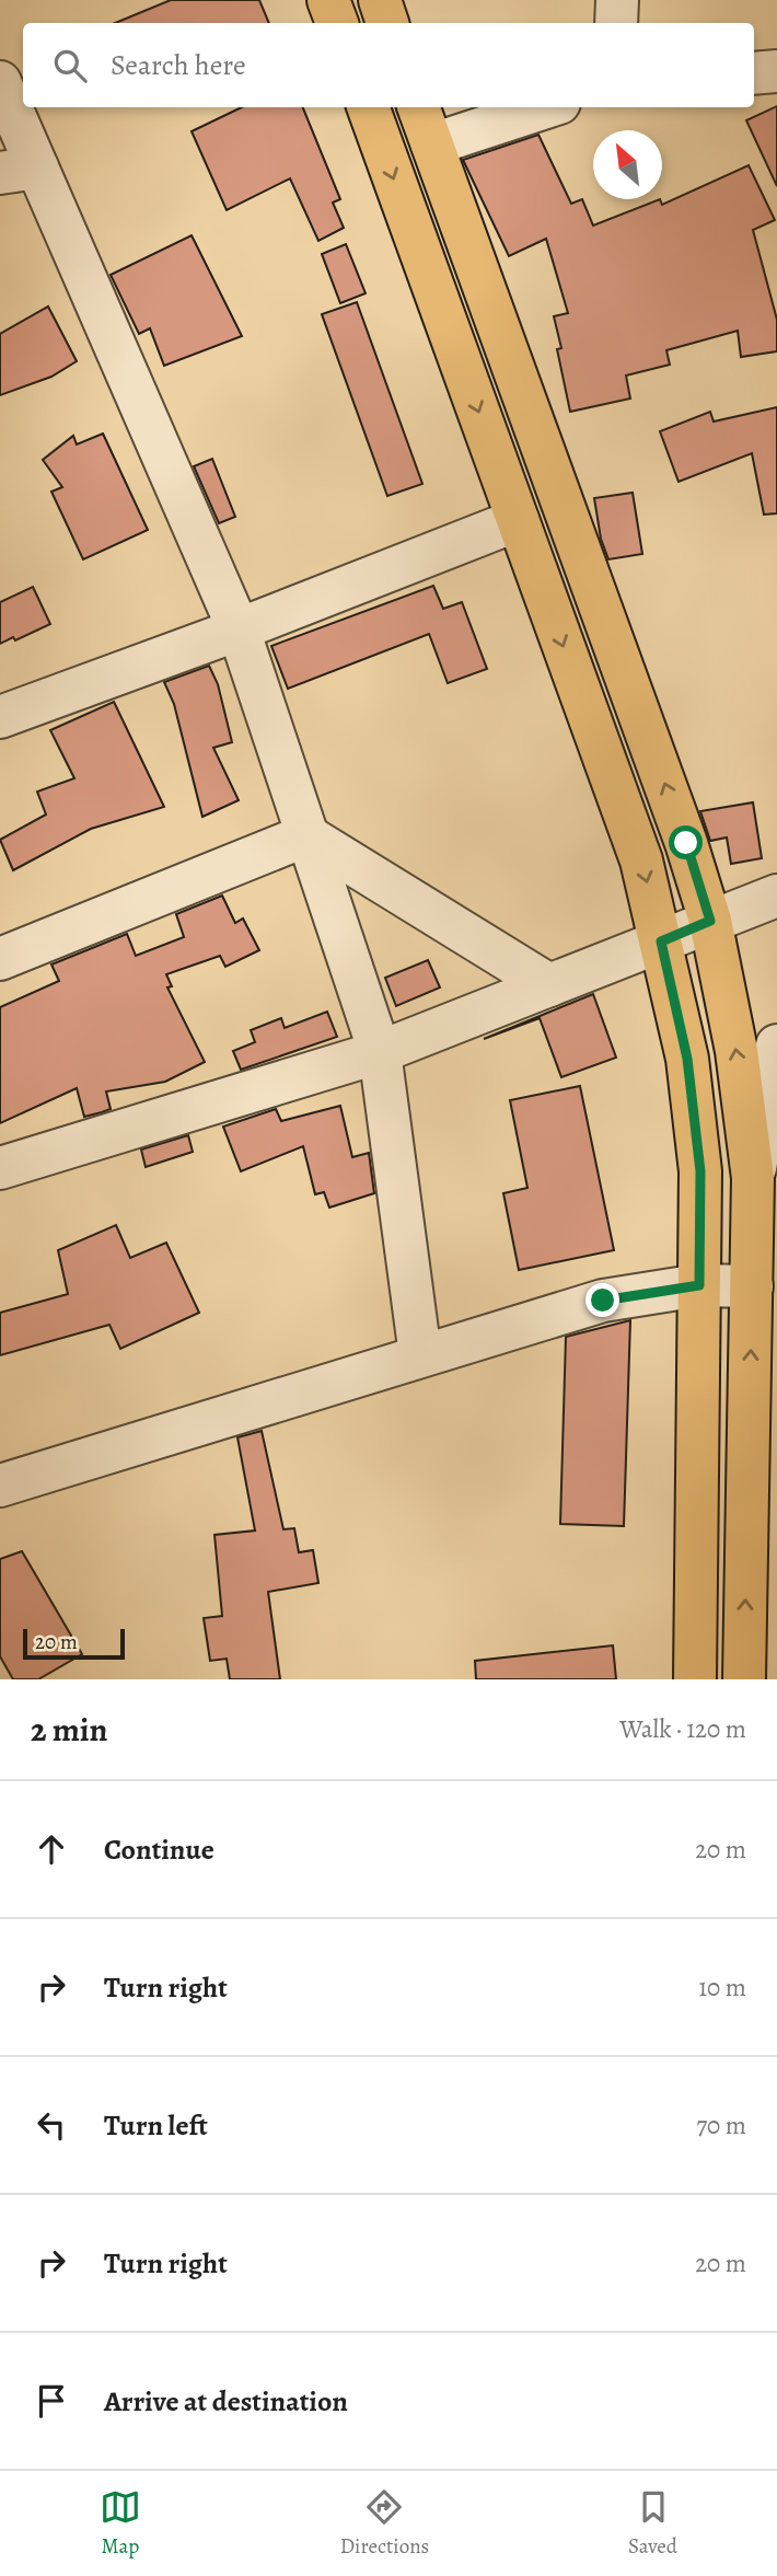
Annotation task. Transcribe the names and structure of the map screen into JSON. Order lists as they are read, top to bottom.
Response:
{
  "scale_bar": "20 m",
  "north": "top left",
  "page": {
    "search": "Search here",
    "scale": "20 m",
    "heading": ["2 min", "Walk · 120 m"],
    "list": [
      ["Continue", "20 m"],
      ["Turn right", "10 m"],
      ["Turn left", "70 m"],
      ["Turn right", "20 m"],
      "Arrive at destination"
    ],
    "nav": ["Map", "Directions", "Saved"]
  }
}
